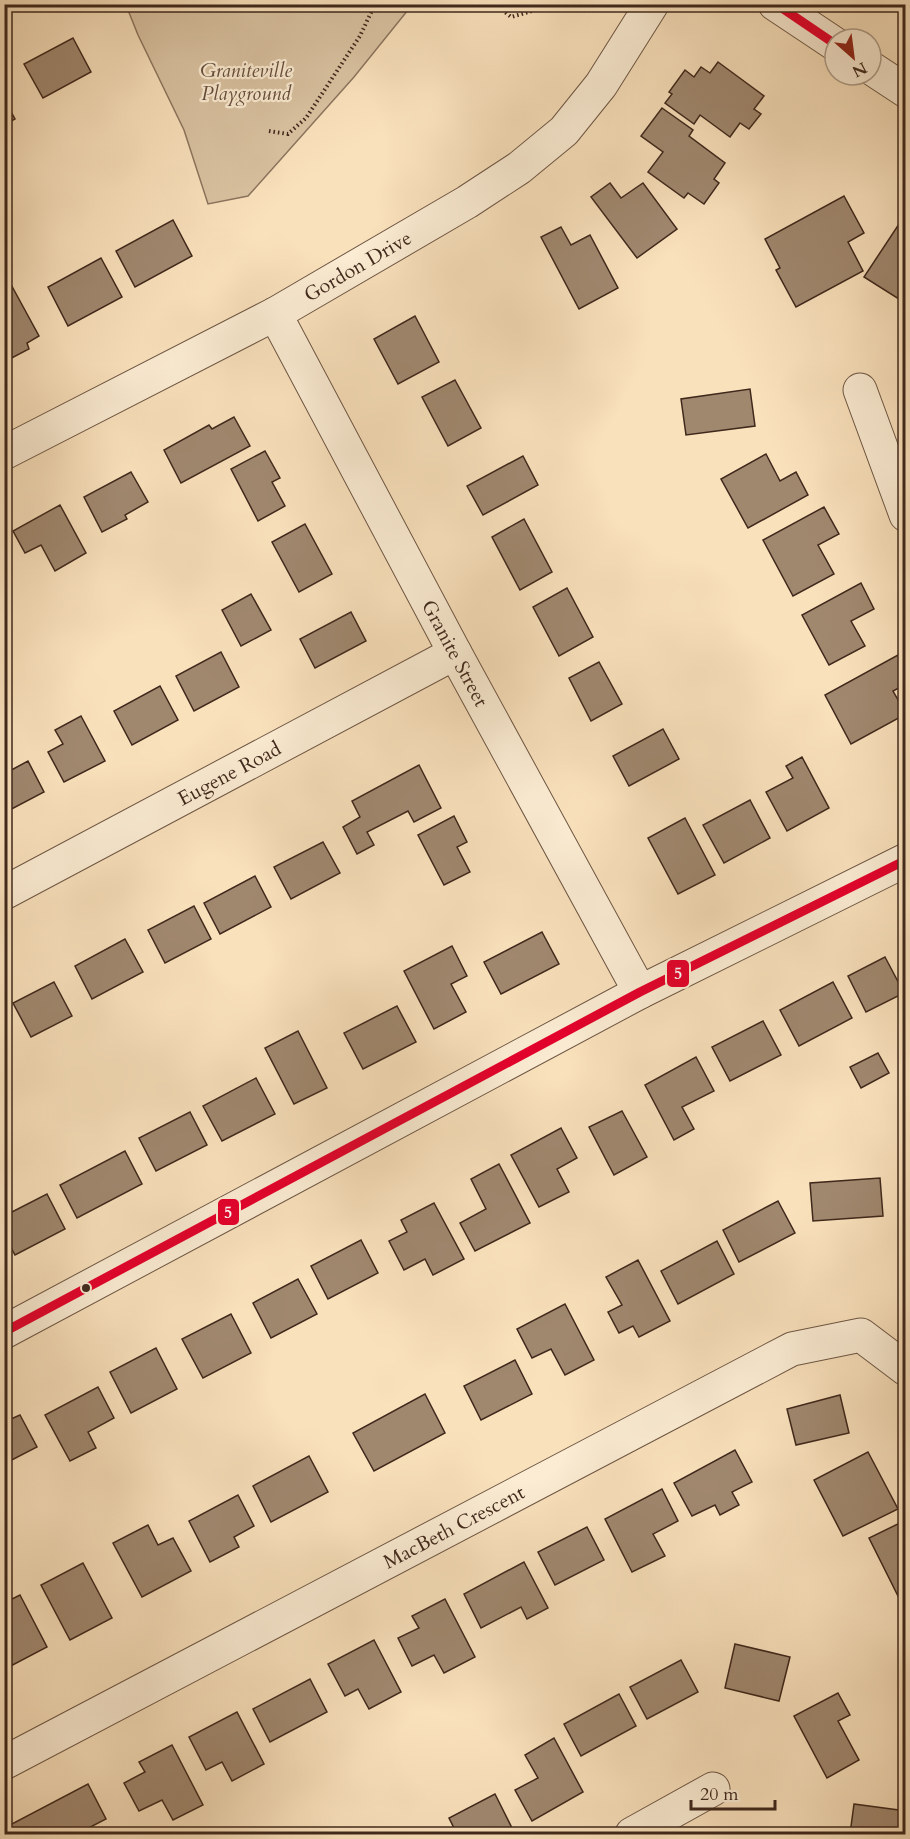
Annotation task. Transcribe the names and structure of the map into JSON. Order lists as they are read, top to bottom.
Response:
{
  "streets": {
    "street": [
      "Gordon Drive",
      "Granite Street",
      "Eugene Road",
      "MacBeth Crescent"
    ]
  },
  "crossings": [
    ["Gordon Drive", "Granite Street"],
    ["Granite Street", "Eugene Road"]
  ],
  "parks": ["Graniteville Playground"],
  "lines": ["transit line 5"],
  "scale_bar": "20 m",
  "north": "bottom right"
}
